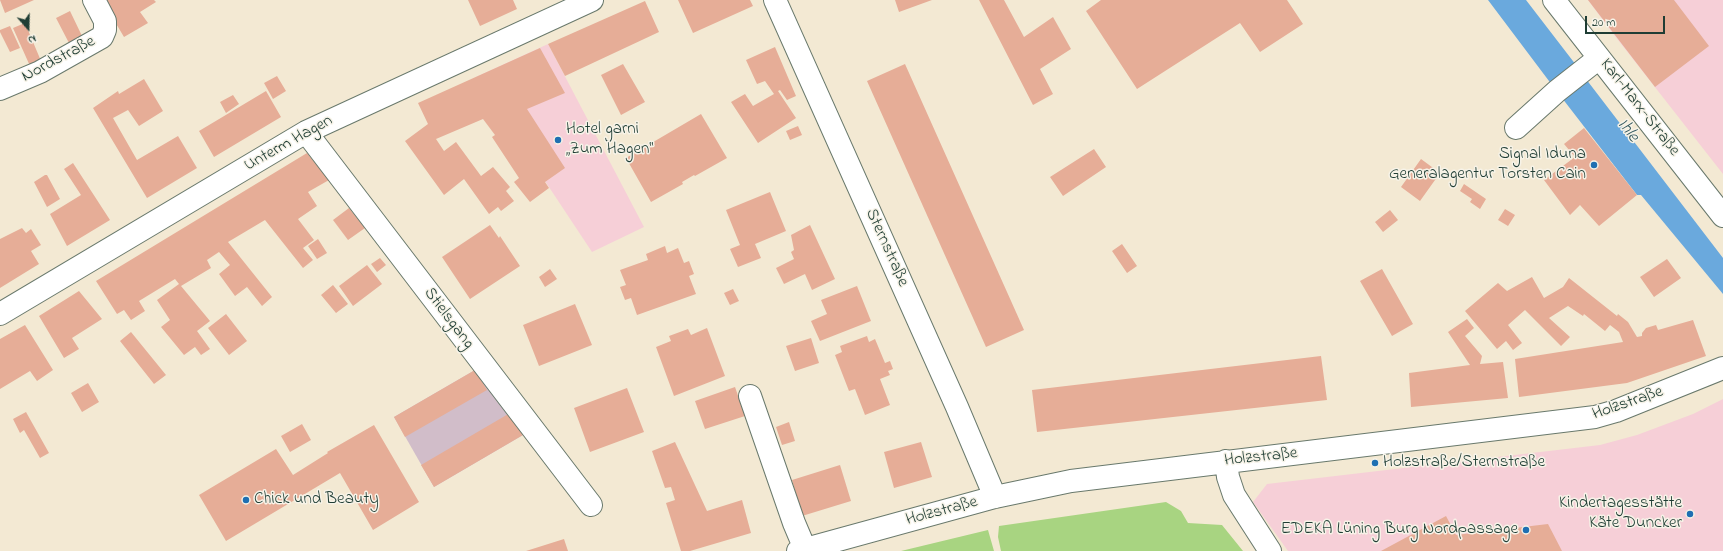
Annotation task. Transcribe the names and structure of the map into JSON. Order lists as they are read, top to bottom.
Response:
{
  "streets": {
    "street": [
      "Nordstraße",
      "Karl-Marx-Straße",
      "Unterm Hagen",
      "Sternstraße",
      "Stielsgang",
      "Holzstraße"
    ]
  },
  "crossings": [
    ["Unterm Hagen", "Stielsgang"],
    ["Sternstraße", "Holzstraße"]
  ],
  "water": ["Ihle"],
  "places": [
    "Hotel garni „Zum Hagen“",
    "Signal Iduna Generalagentur Torsten Cain",
    "Holzstraße/Sternstraße",
    "Chick und Beauty",
    "Kindertagesstätte Käte Duncker",
    "EDEKA Lüning Burg Nordpassage"
  ],
  "scale_bar": "20 m",
  "north": "bottom"
}
